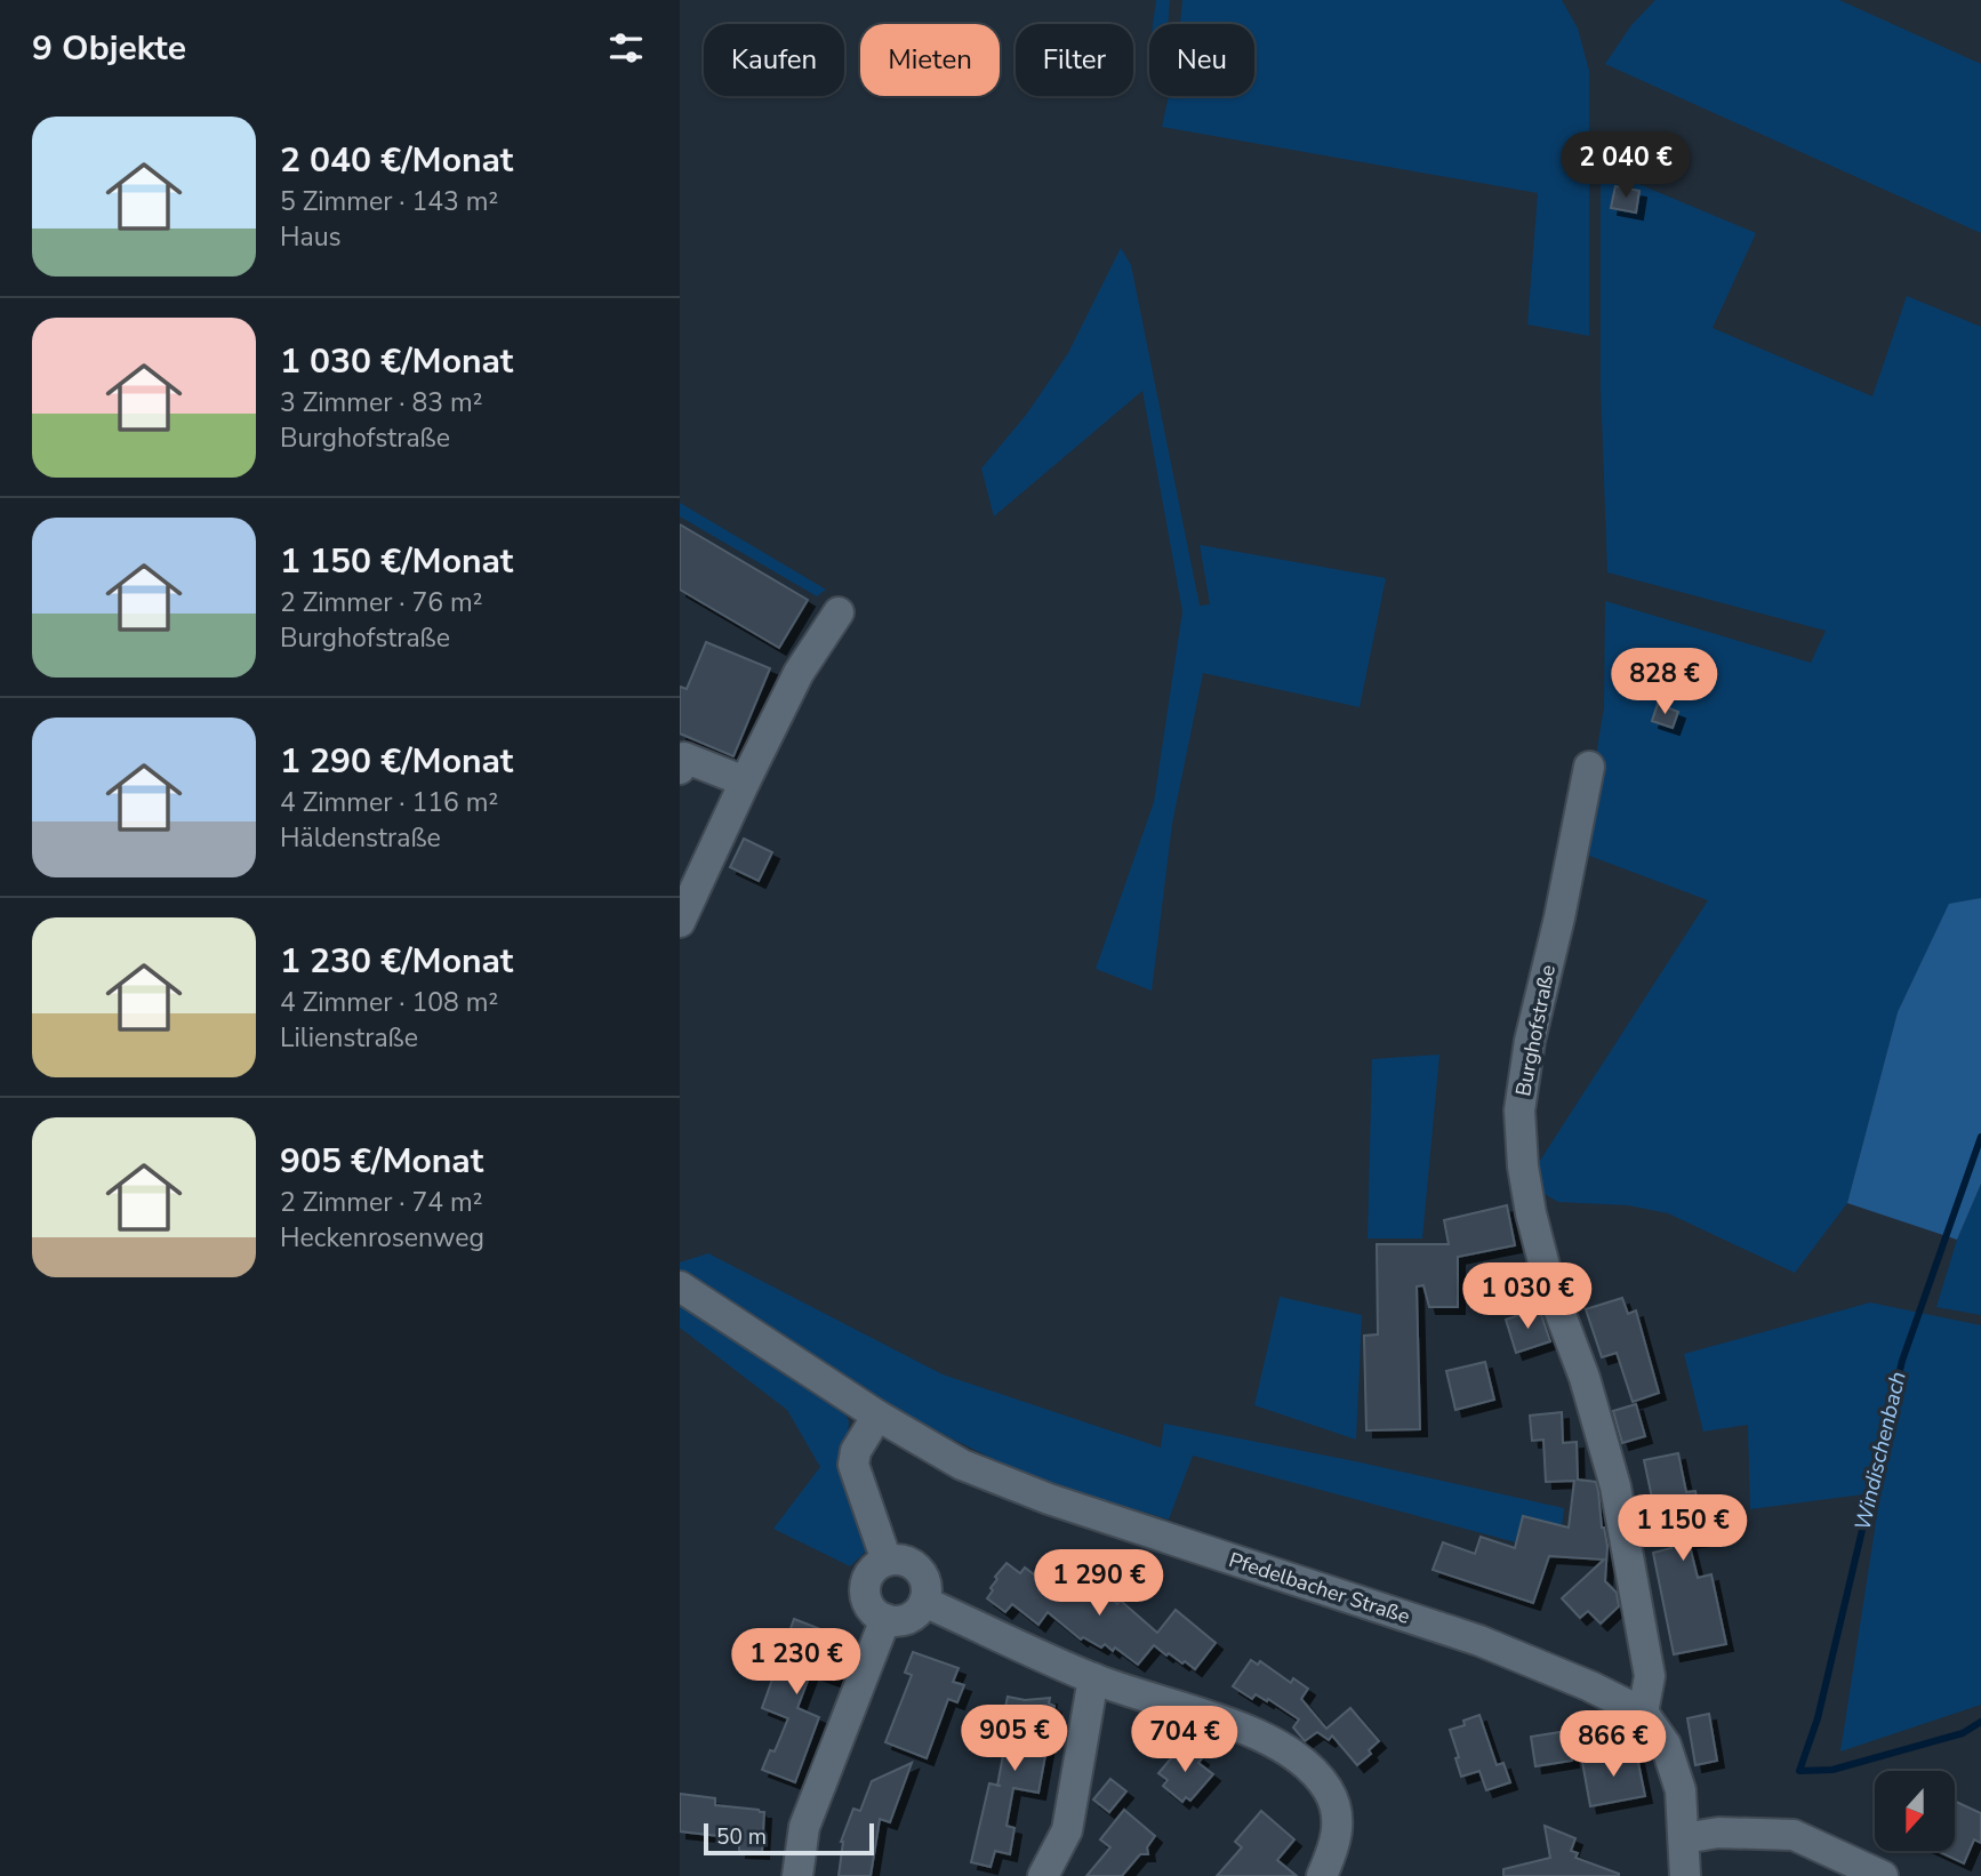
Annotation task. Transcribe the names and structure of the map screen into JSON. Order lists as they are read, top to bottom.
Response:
{
  "streets": {
    "street": ["Burghofstraße", "Pfedelbacher Straße"]
  },
  "crossings": [
    ["Burghofstraße", "Pfedelbacher Straße"]
  ],
  "water": ["Windischenbach"],
  "scale_bar": "50 m",
  "north": "bottom",
  "page": {
    "heading": "9 Objekte",
    "chip": [
      "Kaufen",
      "Mieten",
      "Filter",
      "Neu"
    ],
    "list": [
      {
        "name": "2 040 €/Monat",
        "note": "5 Zimmer · 143 m² · Haus"
      },
      {
        "name": "1 030 €/Monat",
        "note": "3 Zimmer · 83 m² · Burghofstraße"
      },
      {
        "name": "1 150 €/Monat",
        "note": "2 Zimmer · 76 m² · Burghofstraße"
      },
      {
        "name": "1 290 €/Monat",
        "note": "4 Zimmer · 116 m² · Häldenstraße"
      },
      {
        "name": "1 230 €/Monat",
        "note": "4 Zimmer · 108 m² · Lilienstraße"
      },
      {
        "name": "905 €/Monat",
        "note": "2 Zimmer · 74 m² · Heckenrosenweg"
      }
    ],
    "price": [
      "2 040 €",
      "828 €",
      "1 030 €",
      "1 150 €",
      "1 290 €",
      "1 230 €",
      "905 €",
      "704 €",
      "866 €"
    ],
    "scale": "50 m"
  }
}
